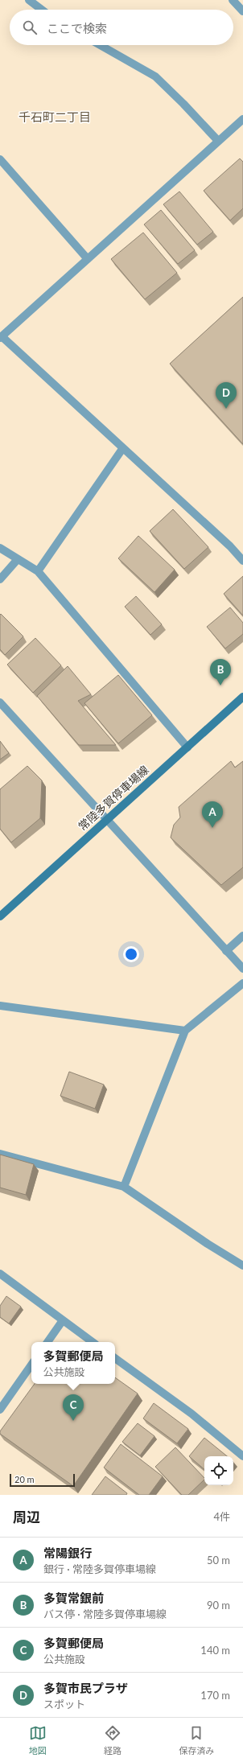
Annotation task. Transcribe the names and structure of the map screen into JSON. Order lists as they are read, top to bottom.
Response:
{
  "streets": {
    "main road": ["常陸多賀停車場線"]
  },
  "districts": ["千石町二丁目"],
  "scale_bar": "20 m",
  "page": {
    "search": "ここで検索",
    "pins": [
      "D",
      "B",
      "A",
      "C"
    ],
    "popup": ["多賀郵便局", "公共施設"],
    "scale": "20 m",
    "heading": ["周辺", "4件"],
    "list": [
      {
        "mark": "A",
        "name": "常陽銀行",
        "note": "銀行 · 常陸多賀停車場線",
        "value": "50 m"
      },
      {
        "mark": "B",
        "name": "多賀常銀前",
        "note": "バス停 · 常陸多賀停車場線",
        "value": "90 m"
      },
      {
        "mark": "C",
        "name": "多賀郵便局",
        "note": "公共施設",
        "value": "140 m"
      },
      {
        "mark": "D",
        "name": "多賀市民プラザ",
        "note": "スポット",
        "value": "170 m"
      }
    ],
    "nav": ["地図", "経路", "保存済み"]
  }
}
